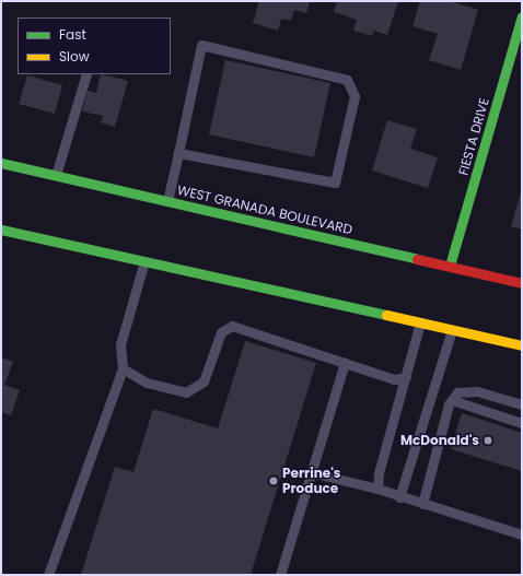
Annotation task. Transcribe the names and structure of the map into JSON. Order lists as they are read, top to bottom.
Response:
{
  "streets": {
    "main road": ["FIESTA DRIVE", "WEST GRANADA BOULEVARD"]
  },
  "crossings": [
    ["FIESTA DRIVE", "WEST GRANADA BOULEVARD"]
  ],
  "places": ["McDonald's", "Perrine's Produce"],
  "legend": ["Fast", "Slow"]
}
